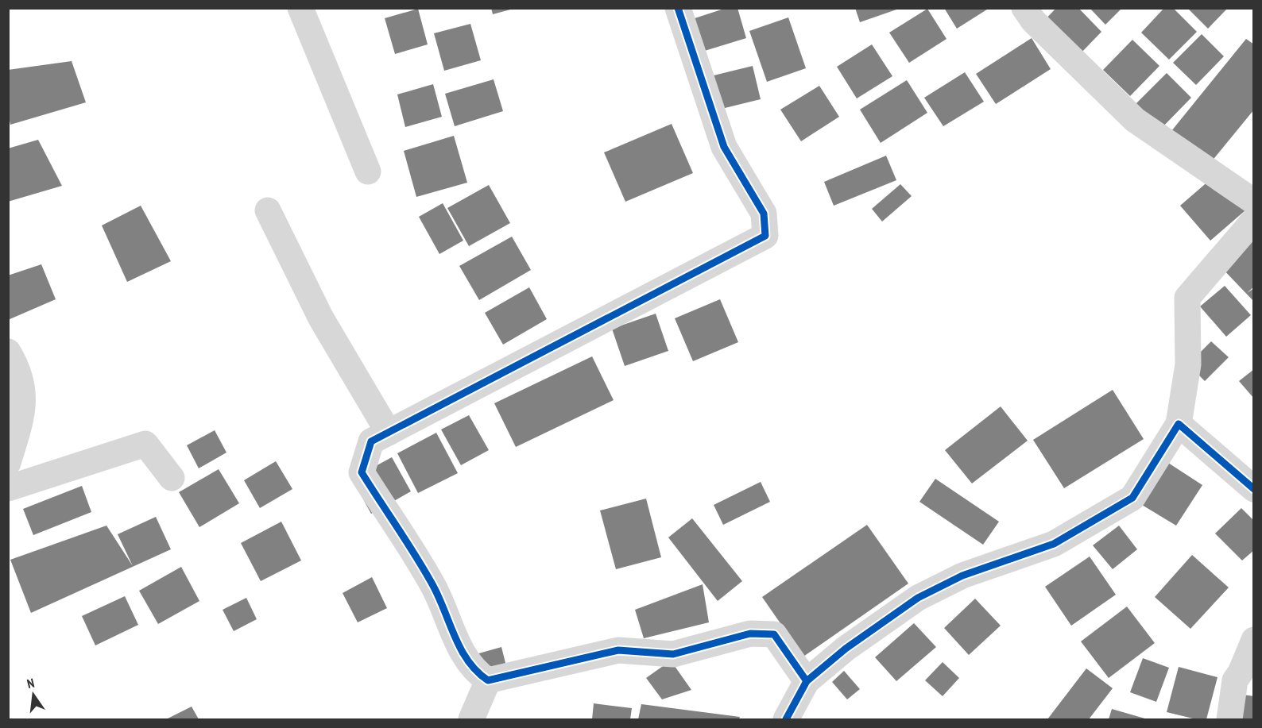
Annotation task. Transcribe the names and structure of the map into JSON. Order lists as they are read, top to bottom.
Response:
{
  "north": "top"
}
